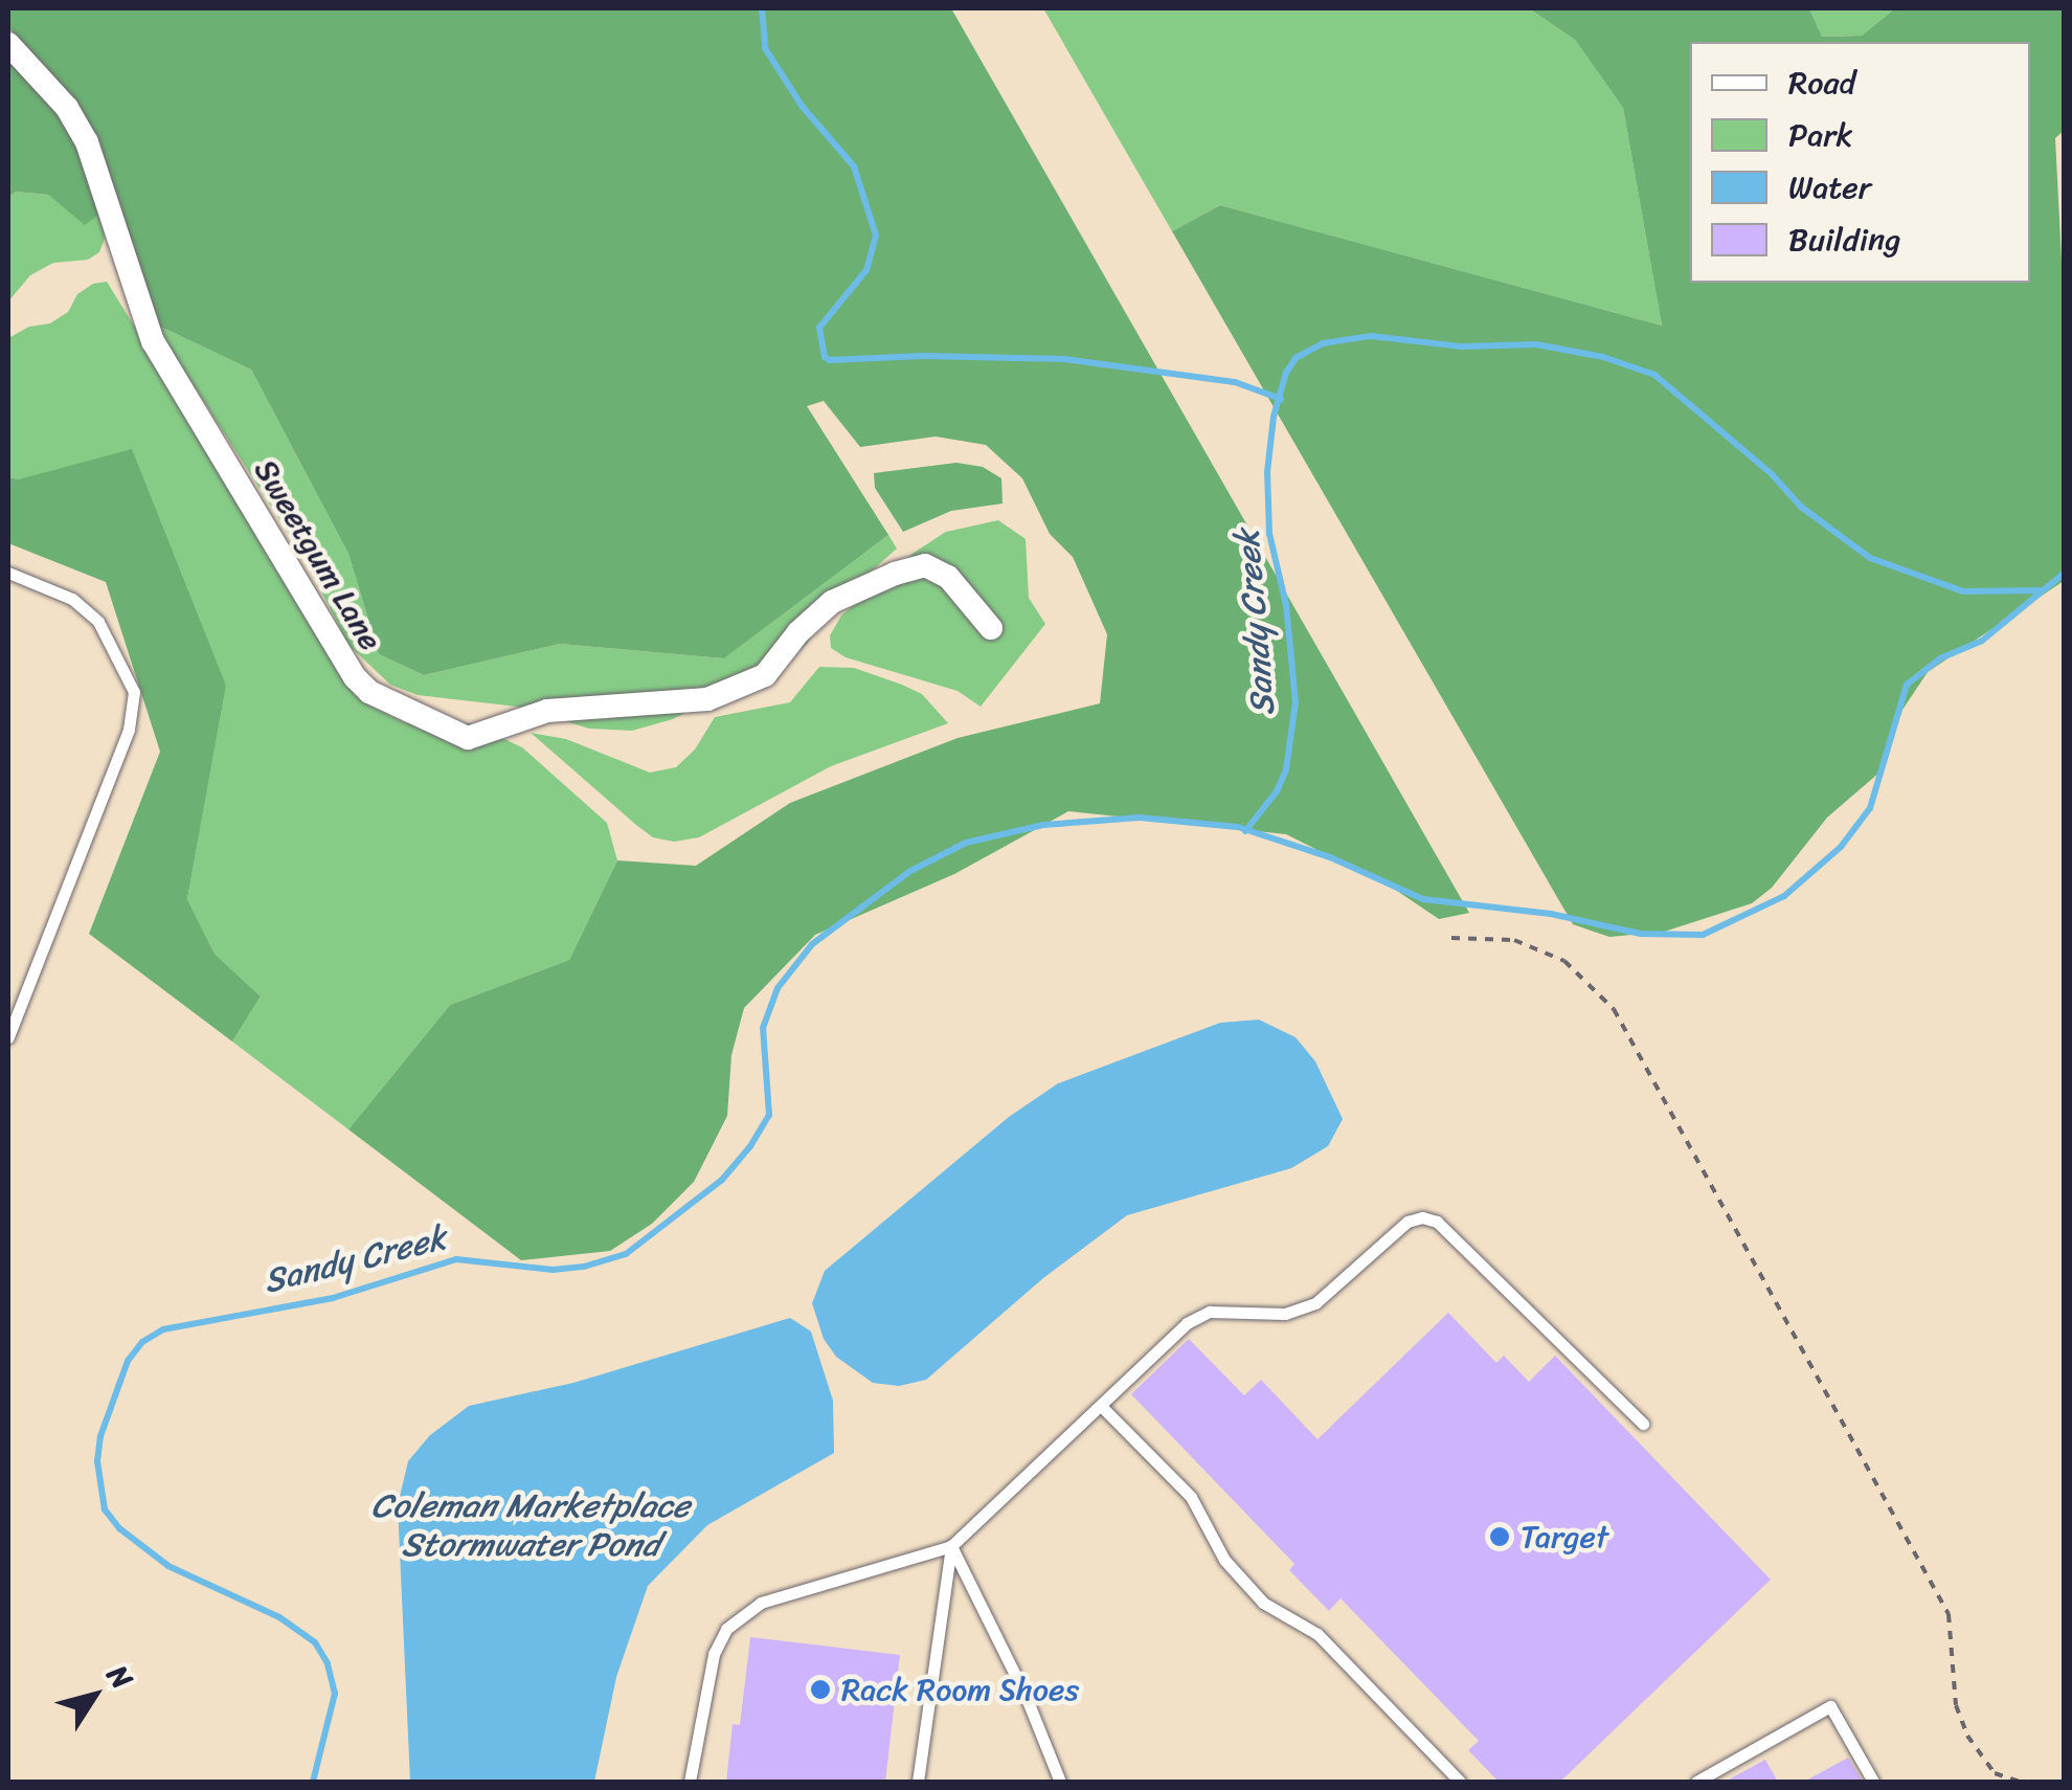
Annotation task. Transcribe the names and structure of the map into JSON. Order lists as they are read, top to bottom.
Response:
{
  "streets": {
    "street": ["Sweetgum Lane"]
  },
  "water": ["Sandy Creek", "Coleman Marketplace Stormwater Pond"],
  "places": ["Target", "Rack Room Shoes"],
  "legend": [
    "Road",
    "Park",
    "Water",
    "Building"
  ],
  "north": "top right"
}
